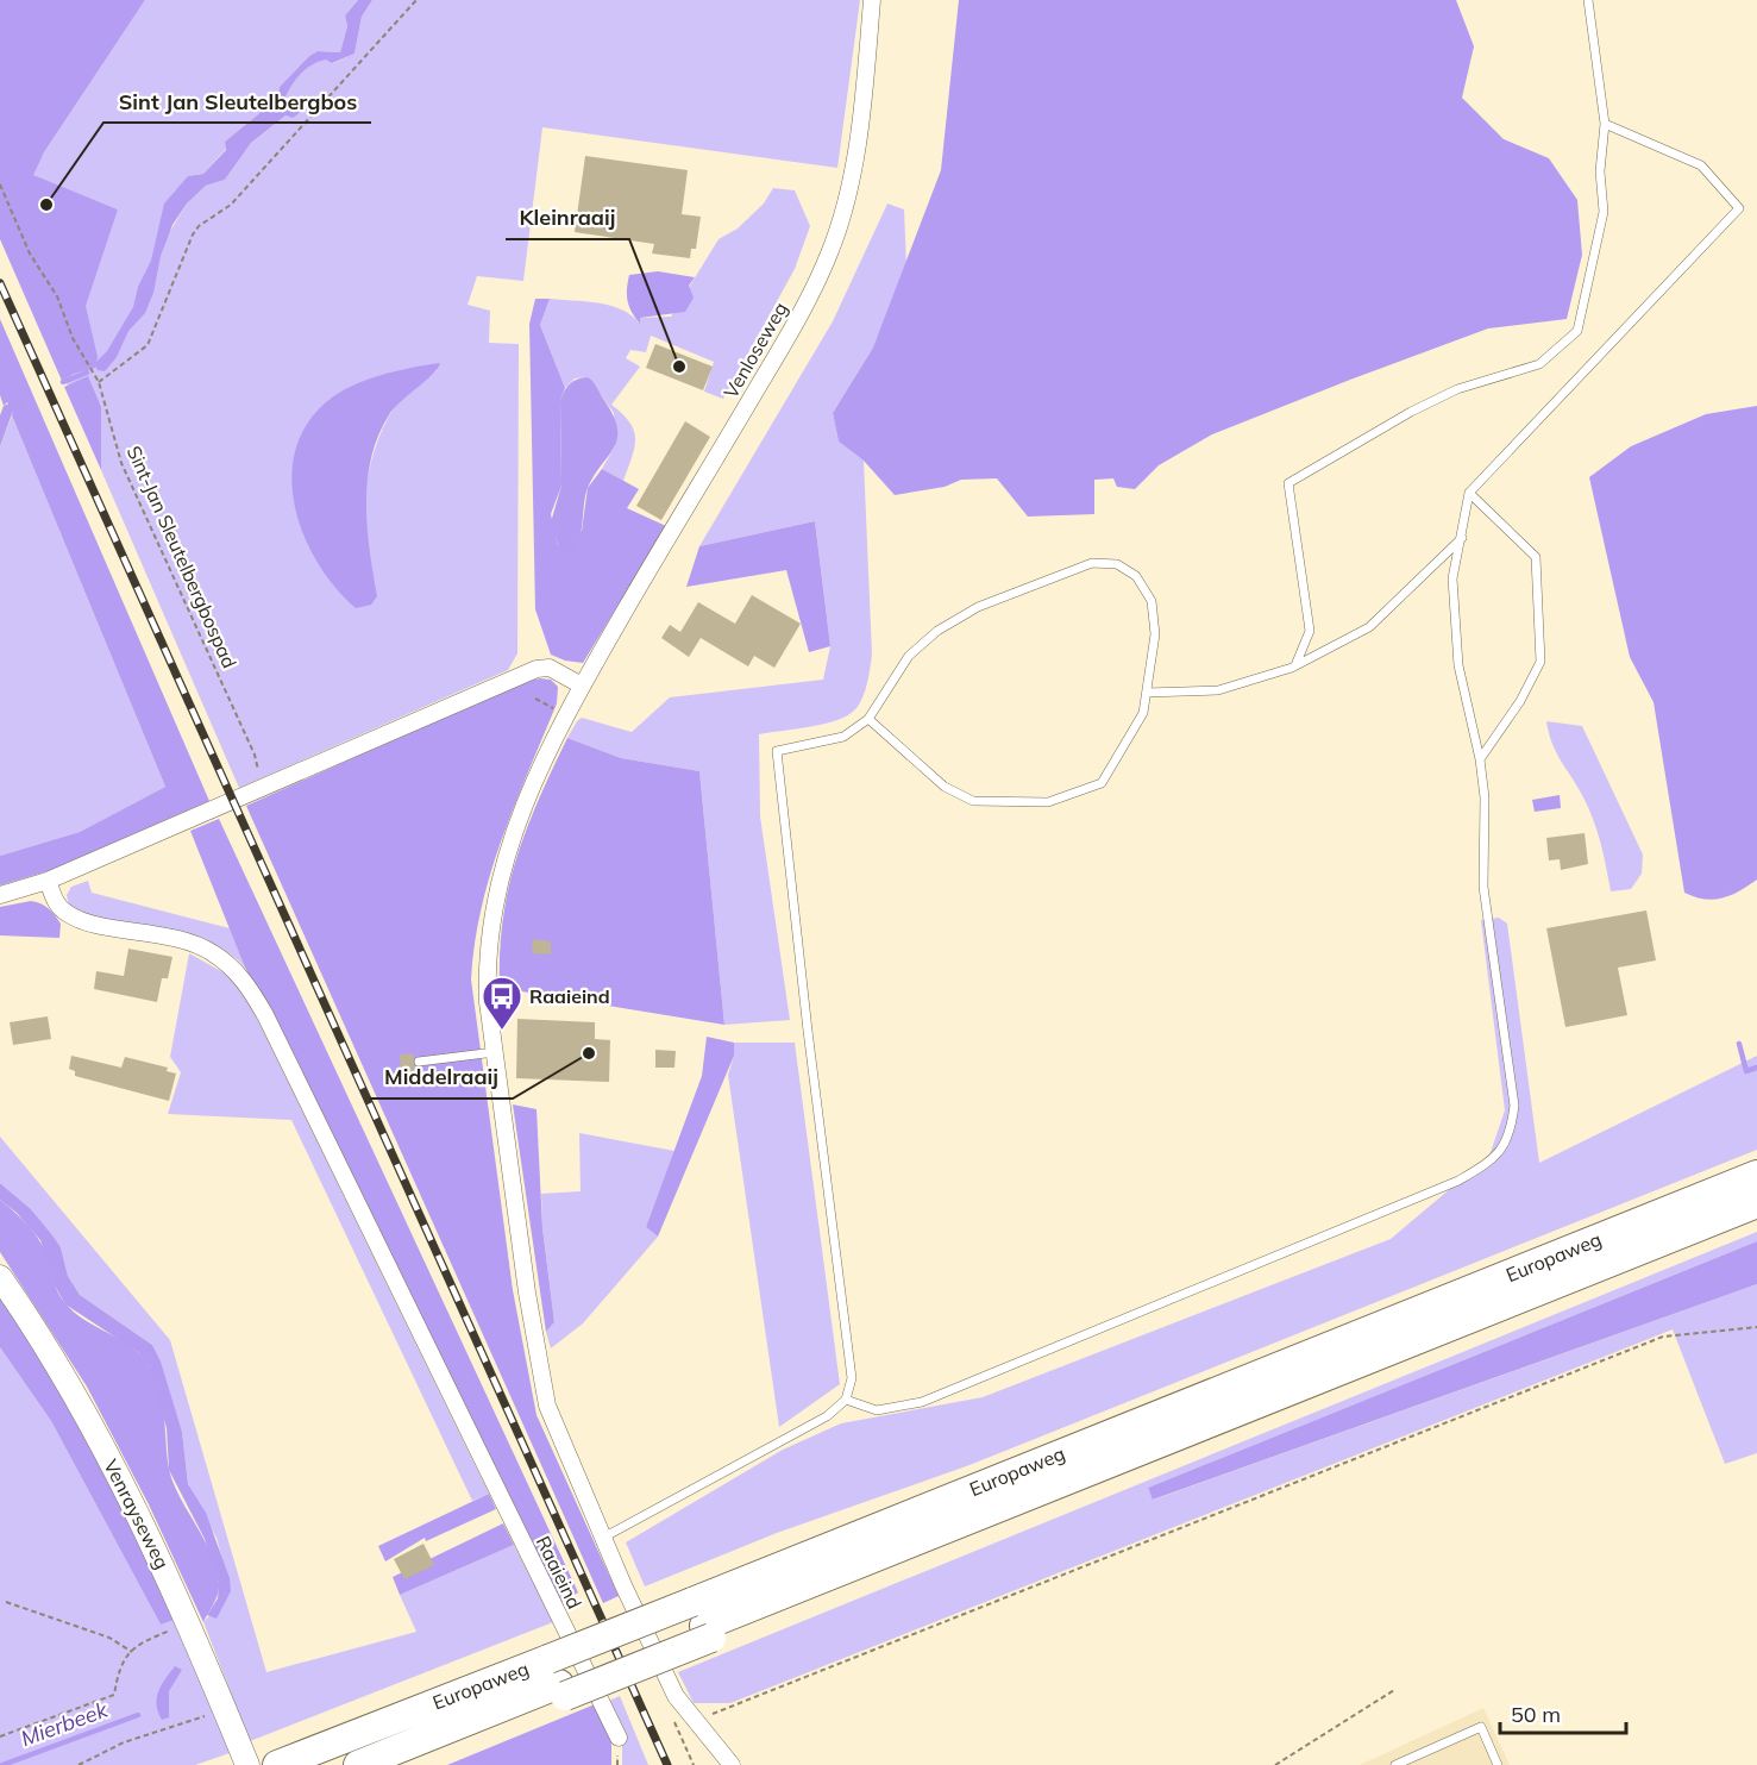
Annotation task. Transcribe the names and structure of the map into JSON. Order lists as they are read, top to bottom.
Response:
{
  "streets": {
    "highway": ["Europaweg"],
    "main road": ["Venrayseweg"],
    "street": ["Venloseweg", "Raaieind"],
    "path": ["Sint-Jan Sleutelbergbospad"]
  },
  "water": ["Mierbeek"],
  "places": {
    "other": ["Sint Jan Sleutelbergbos", "Kleinraaij", "Middelraaij"],
    "bus stop": ["Raaieind"]
  },
  "scale_bar": "50 m"
}
